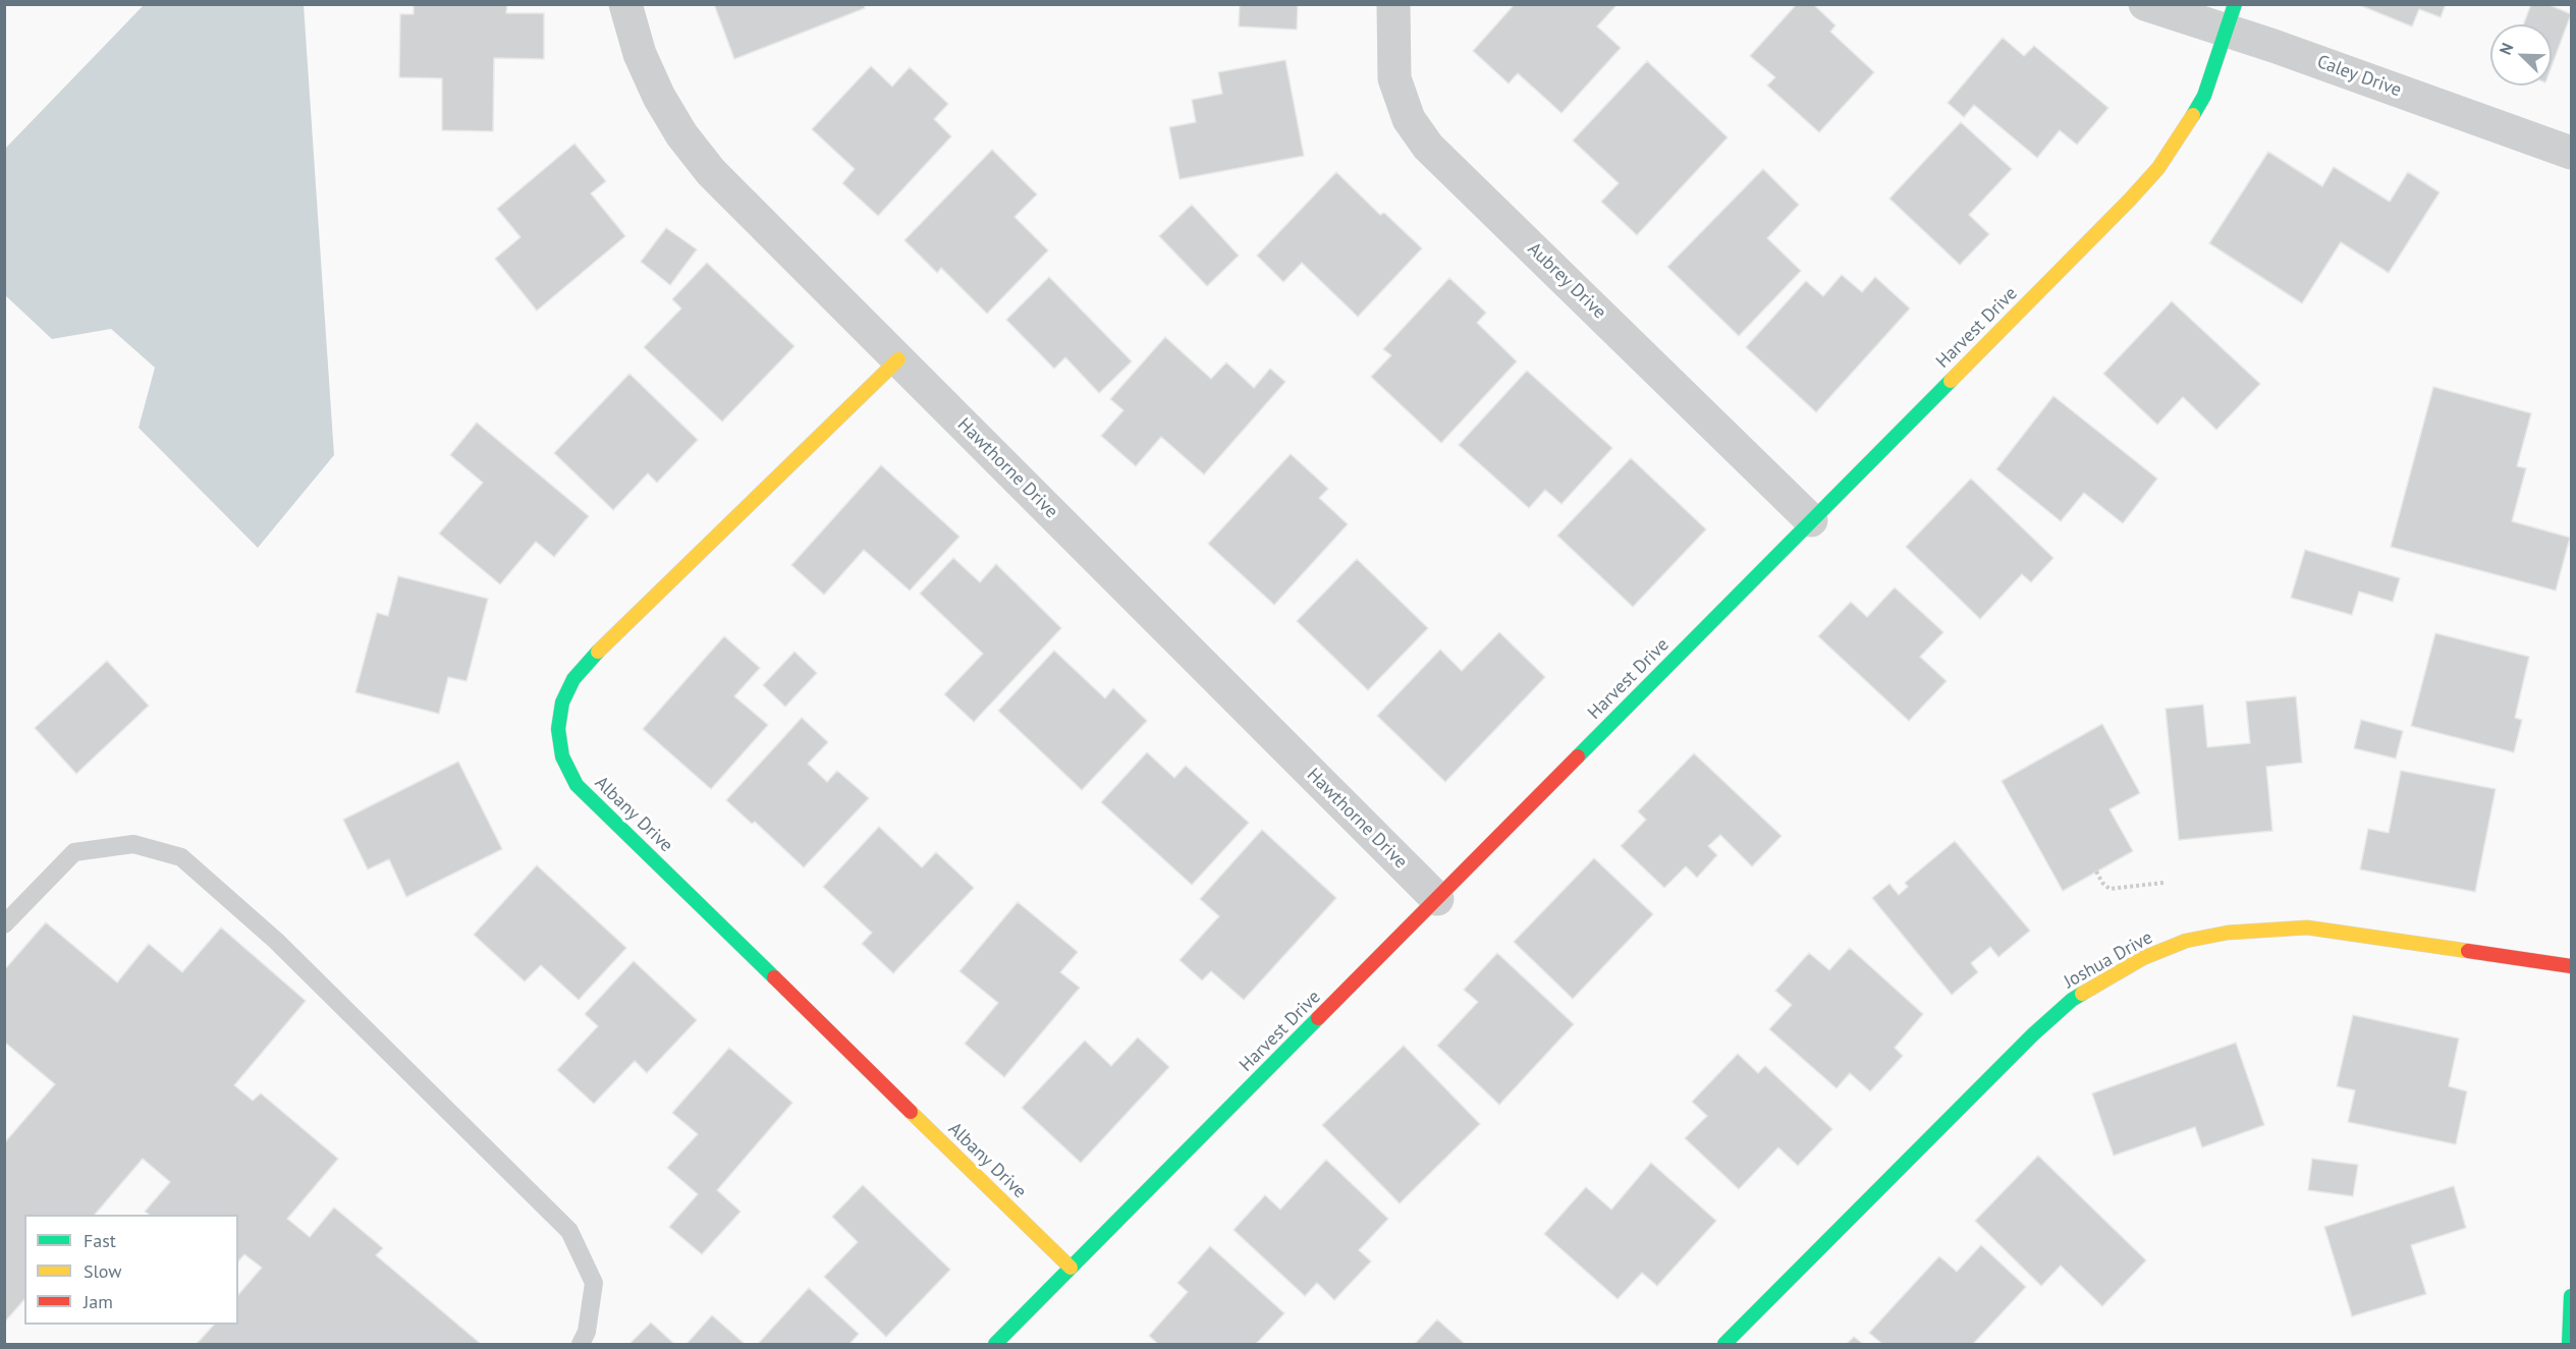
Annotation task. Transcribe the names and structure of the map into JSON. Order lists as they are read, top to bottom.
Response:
{
  "streets": {
    "street": [
      "Caley Drive",
      "Aubrey Drive",
      "Harvest Drive",
      "Hawthorne Drive",
      "Albany Drive",
      "Joshua Drive"
    ]
  },
  "crossings": [
    ["Caley Drive", "Harvest Drive"],
    ["Aubrey Drive", "Harvest Drive"],
    ["Harvest Drive", "Hawthorne Drive"],
    ["Harvest Drive", "Albany Drive"],
    ["Hawthorne Drive", "Albany Drive"]
  ],
  "legend": ["Fast", "Slow", "Jam"],
  "north": "top left"
}
